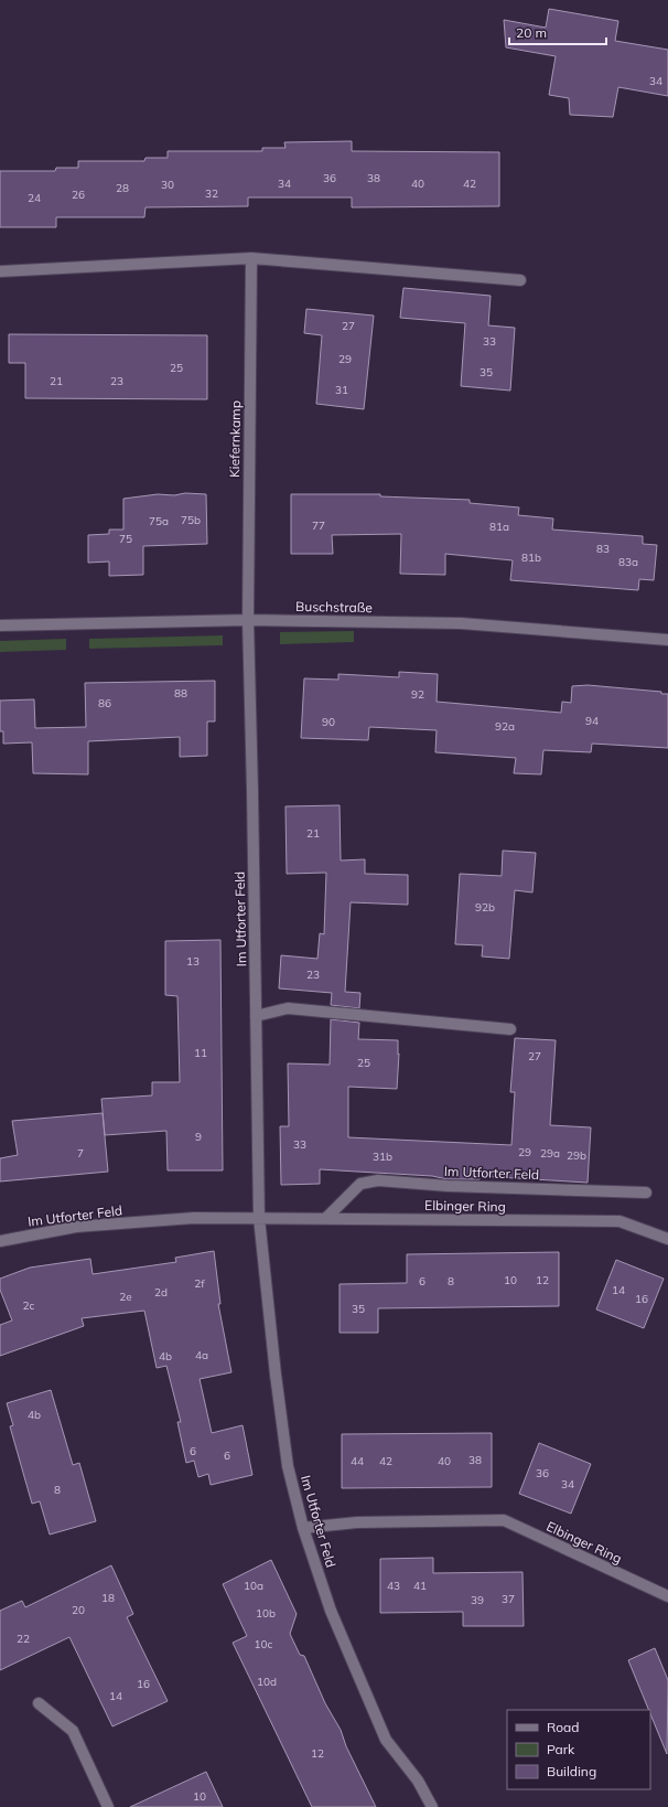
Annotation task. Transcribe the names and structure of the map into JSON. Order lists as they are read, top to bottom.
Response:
{
  "streets": {
    "street": [
      "Kiefernkamp",
      "Buschstraße",
      "Im Utforter Feld",
      "Elbinger Ring"
    ]
  },
  "crossings": [
    ["Kiefernkamp", "Buschstraße"],
    ["Kiefernkamp", "Im Utforter Feld"],
    ["Buschstraße", "Im Utforter Feld"],
    ["Im Utforter Feld", "Elbinger Ring"]
  ],
  "house_numbers": [
    "34",
    "36",
    "38",
    "34",
    "40",
    "42",
    "30",
    "28",
    "32",
    "26",
    "24",
    "27",
    "33",
    "29",
    "25",
    "35",
    "21",
    "23",
    "31",
    "75b",
    "75a",
    "77",
    "81a",
    "75",
    "83",
    "81b",
    "83a",
    "88",
    "92",
    "86",
    "94",
    "90",
    "92a",
    "21",
    "92b",
    "13",
    "23",
    "11",
    "27",
    "25",
    "9",
    "33",
    "29",
    "7",
    "29a",
    "29b",
    "31b",
    "10",
    "12",
    "6",
    "8",
    "2f",
    "14",
    "2d",
    "2e",
    "16",
    "2c",
    "35",
    "4a",
    "4b",
    "4b",
    "6",
    "6",
    "38",
    "44",
    "42",
    "40",
    "36",
    "34",
    "8",
    "10a",
    "43",
    "41",
    "18",
    "37",
    "39",
    "20",
    "10b",
    "22",
    "10c",
    "10d",
    "16",
    "14",
    "12",
    "10"
  ],
  "legend": ["Road", "Park", "Building"],
  "scale_bar": "20 m"
}
